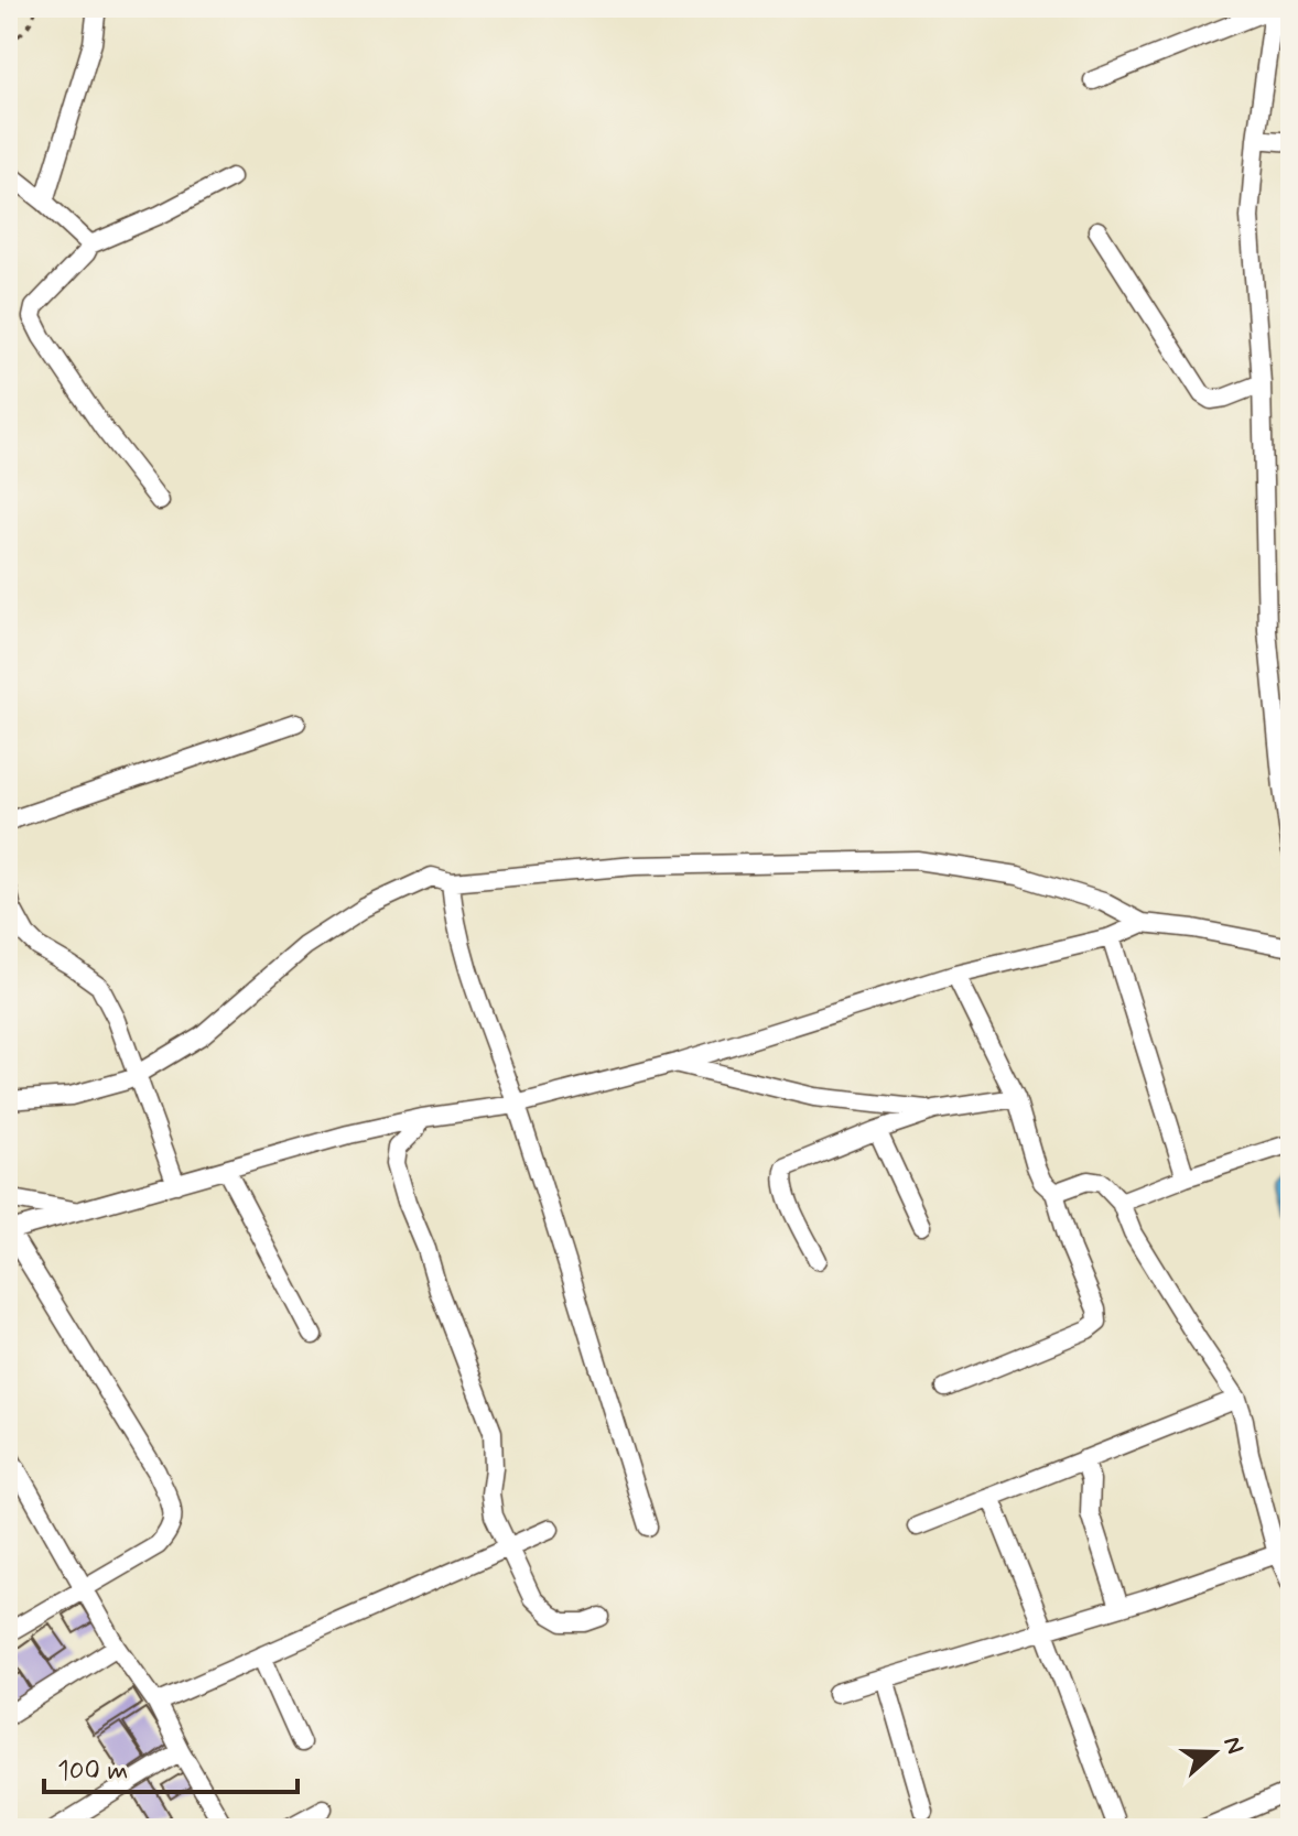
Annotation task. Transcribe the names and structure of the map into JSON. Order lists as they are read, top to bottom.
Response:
{
  "scale_bar": "100 m",
  "north": "right"
}
